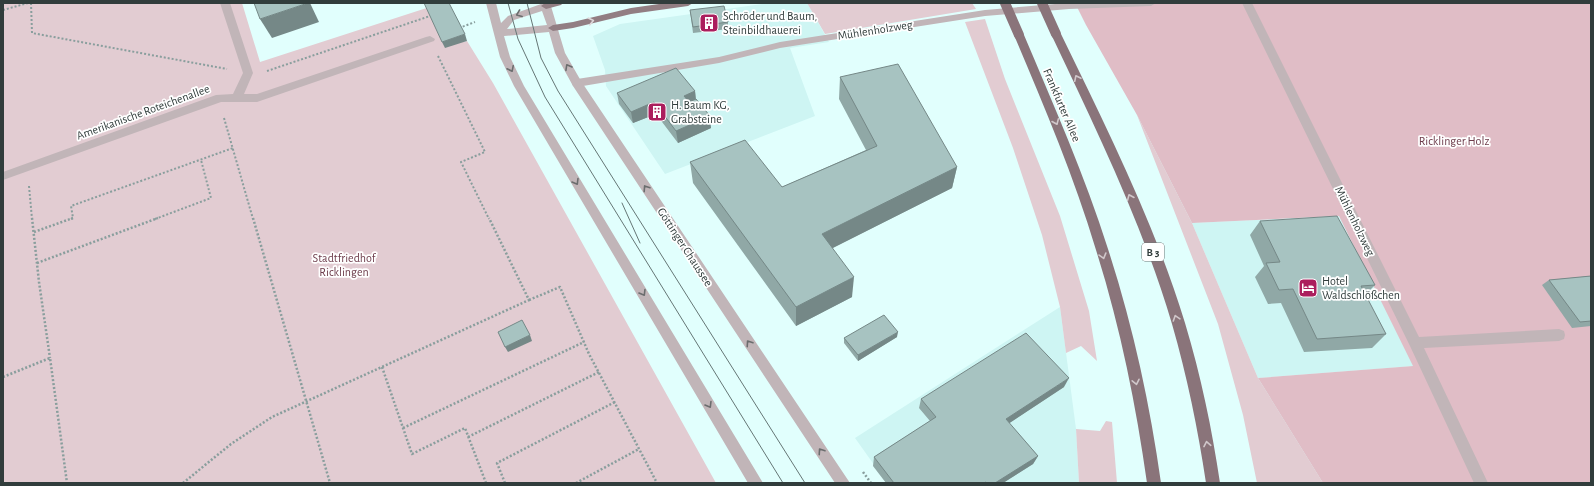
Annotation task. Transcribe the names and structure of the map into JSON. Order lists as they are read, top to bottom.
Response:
{
  "streets": {
    "highway": ["Frankfurter Allee", "B 3"],
    "street": ["Mühlenholzweg", "Amerikanische Roteichenallee", "Göttinger Chaussee"]
  },
  "crossings": [
    ["Mühlenholzweg", "Göttinger Chaussee"]
  ],
  "parks": ["Ricklinger Holz", "Stadtfriedhof Ricklingen"],
  "places": {
    "building": ["Schröder und Baum, Steinbildhauerei", "H. Baum KG, Grabsteine"],
    "hotel": ["Hotel Waldschlößchen"]
  }
}
